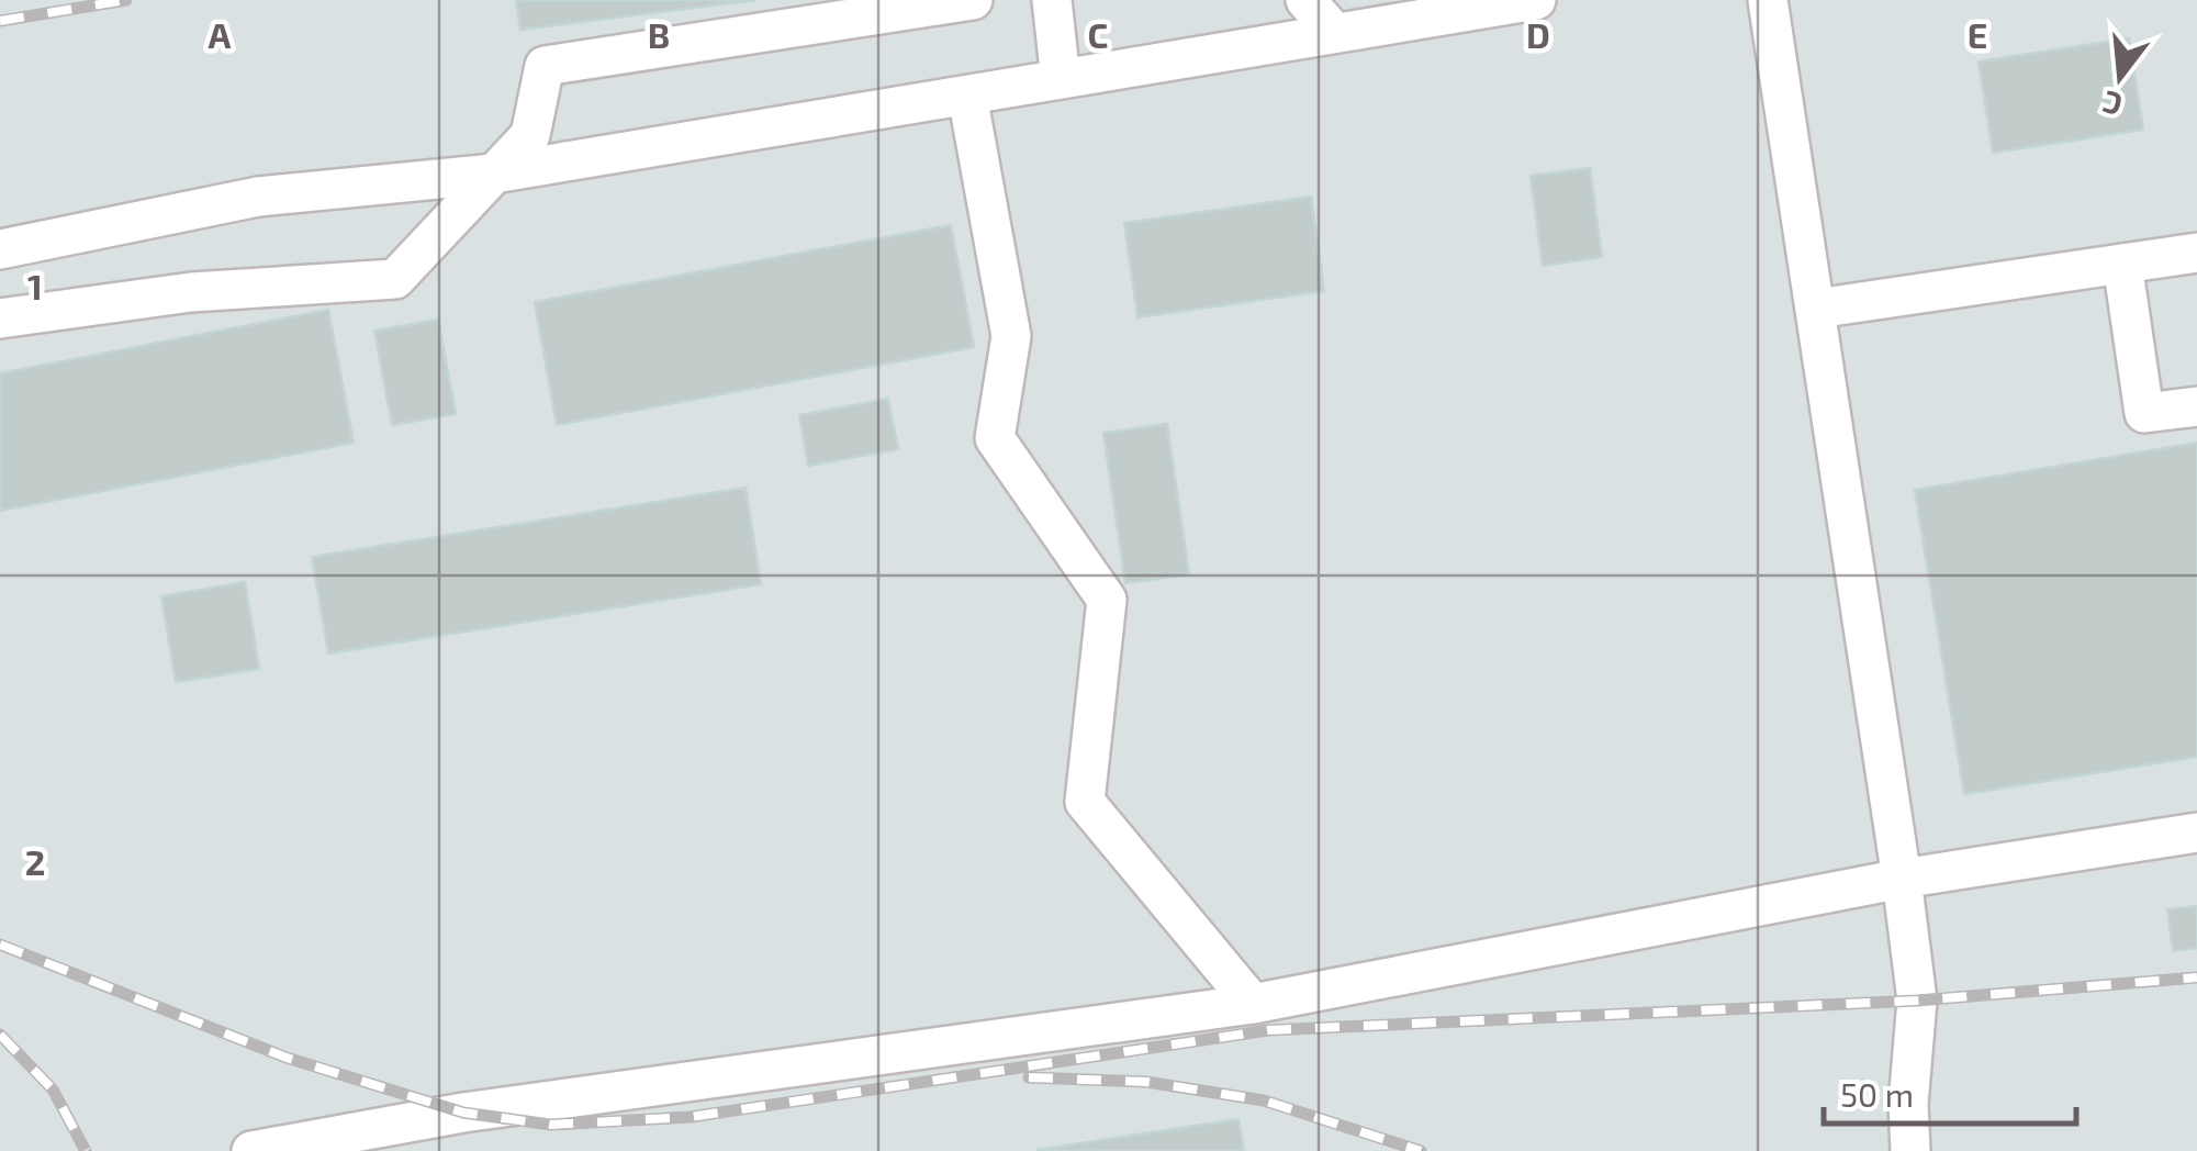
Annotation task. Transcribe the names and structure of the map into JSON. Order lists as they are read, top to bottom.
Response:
{
  "scale_bar": "50 m",
  "north": "bottom",
  "grid": {
    "columns": [
      "A",
      "B",
      "C",
      "D",
      "E"
    ],
    "rows": ["1", "2"]
  }
}
